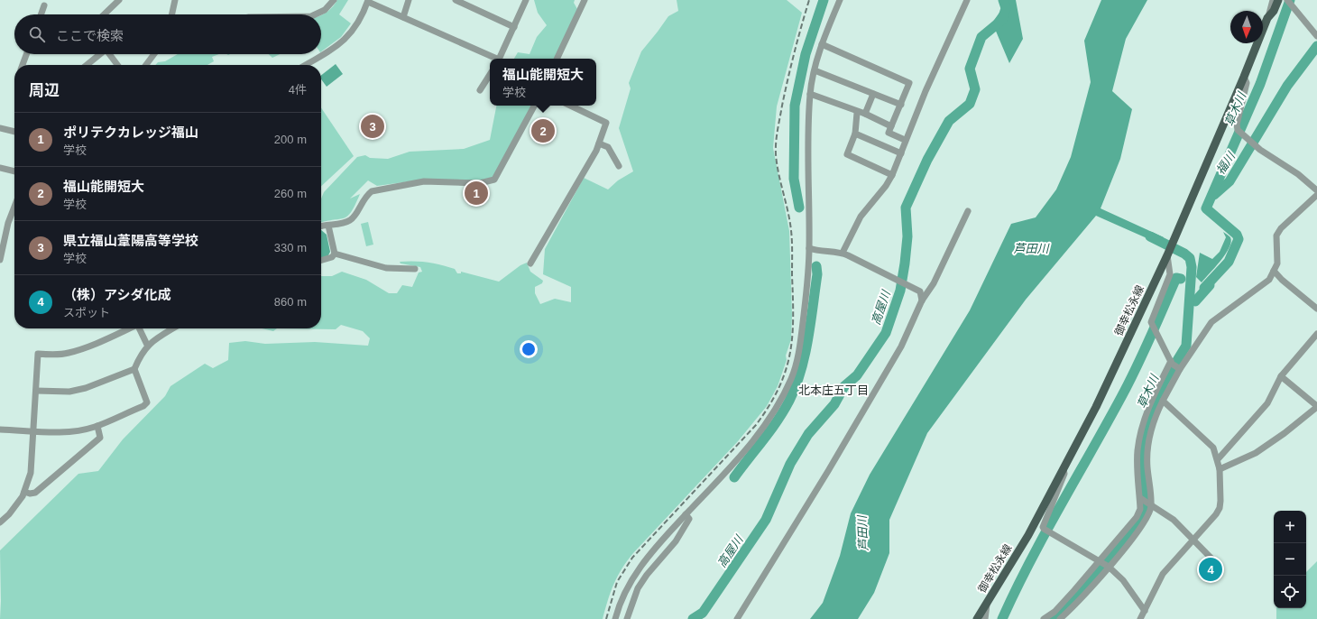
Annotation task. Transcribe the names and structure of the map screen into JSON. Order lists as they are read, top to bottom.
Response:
{
  "streets": {
    "main road": ["御幸松永線"]
  },
  "districts": ["北本庄五丁目"],
  "water": [
    "草木川",
    "福川",
    "芦田川",
    "高屋川"
  ],
  "north": "bottom",
  "page": {
    "search": "ここで検索",
    "popup": ["福山能開短大", "学校"],
    "heading": ["周辺", "4件"],
    "list": [
      {
        "mark": "1",
        "name": "ポリテクカレッジ福山",
        "note": "学校",
        "value": "200 m"
      },
      {
        "mark": "2",
        "name": "福山能開短大",
        "note": "学校",
        "value": "260 m"
      },
      {
        "mark": "3",
        "name": "県立福山葦陽高等学校",
        "note": "学校",
        "value": "330 m"
      },
      {
        "mark": "4",
        "name": "（株）アシダ化成",
        "note": "スポット",
        "value": "860 m"
      }
    ],
    "pins": [
      "3",
      "2",
      "1",
      "4"
    ],
    "map_buttons": ["+", "−"]
  }
}
